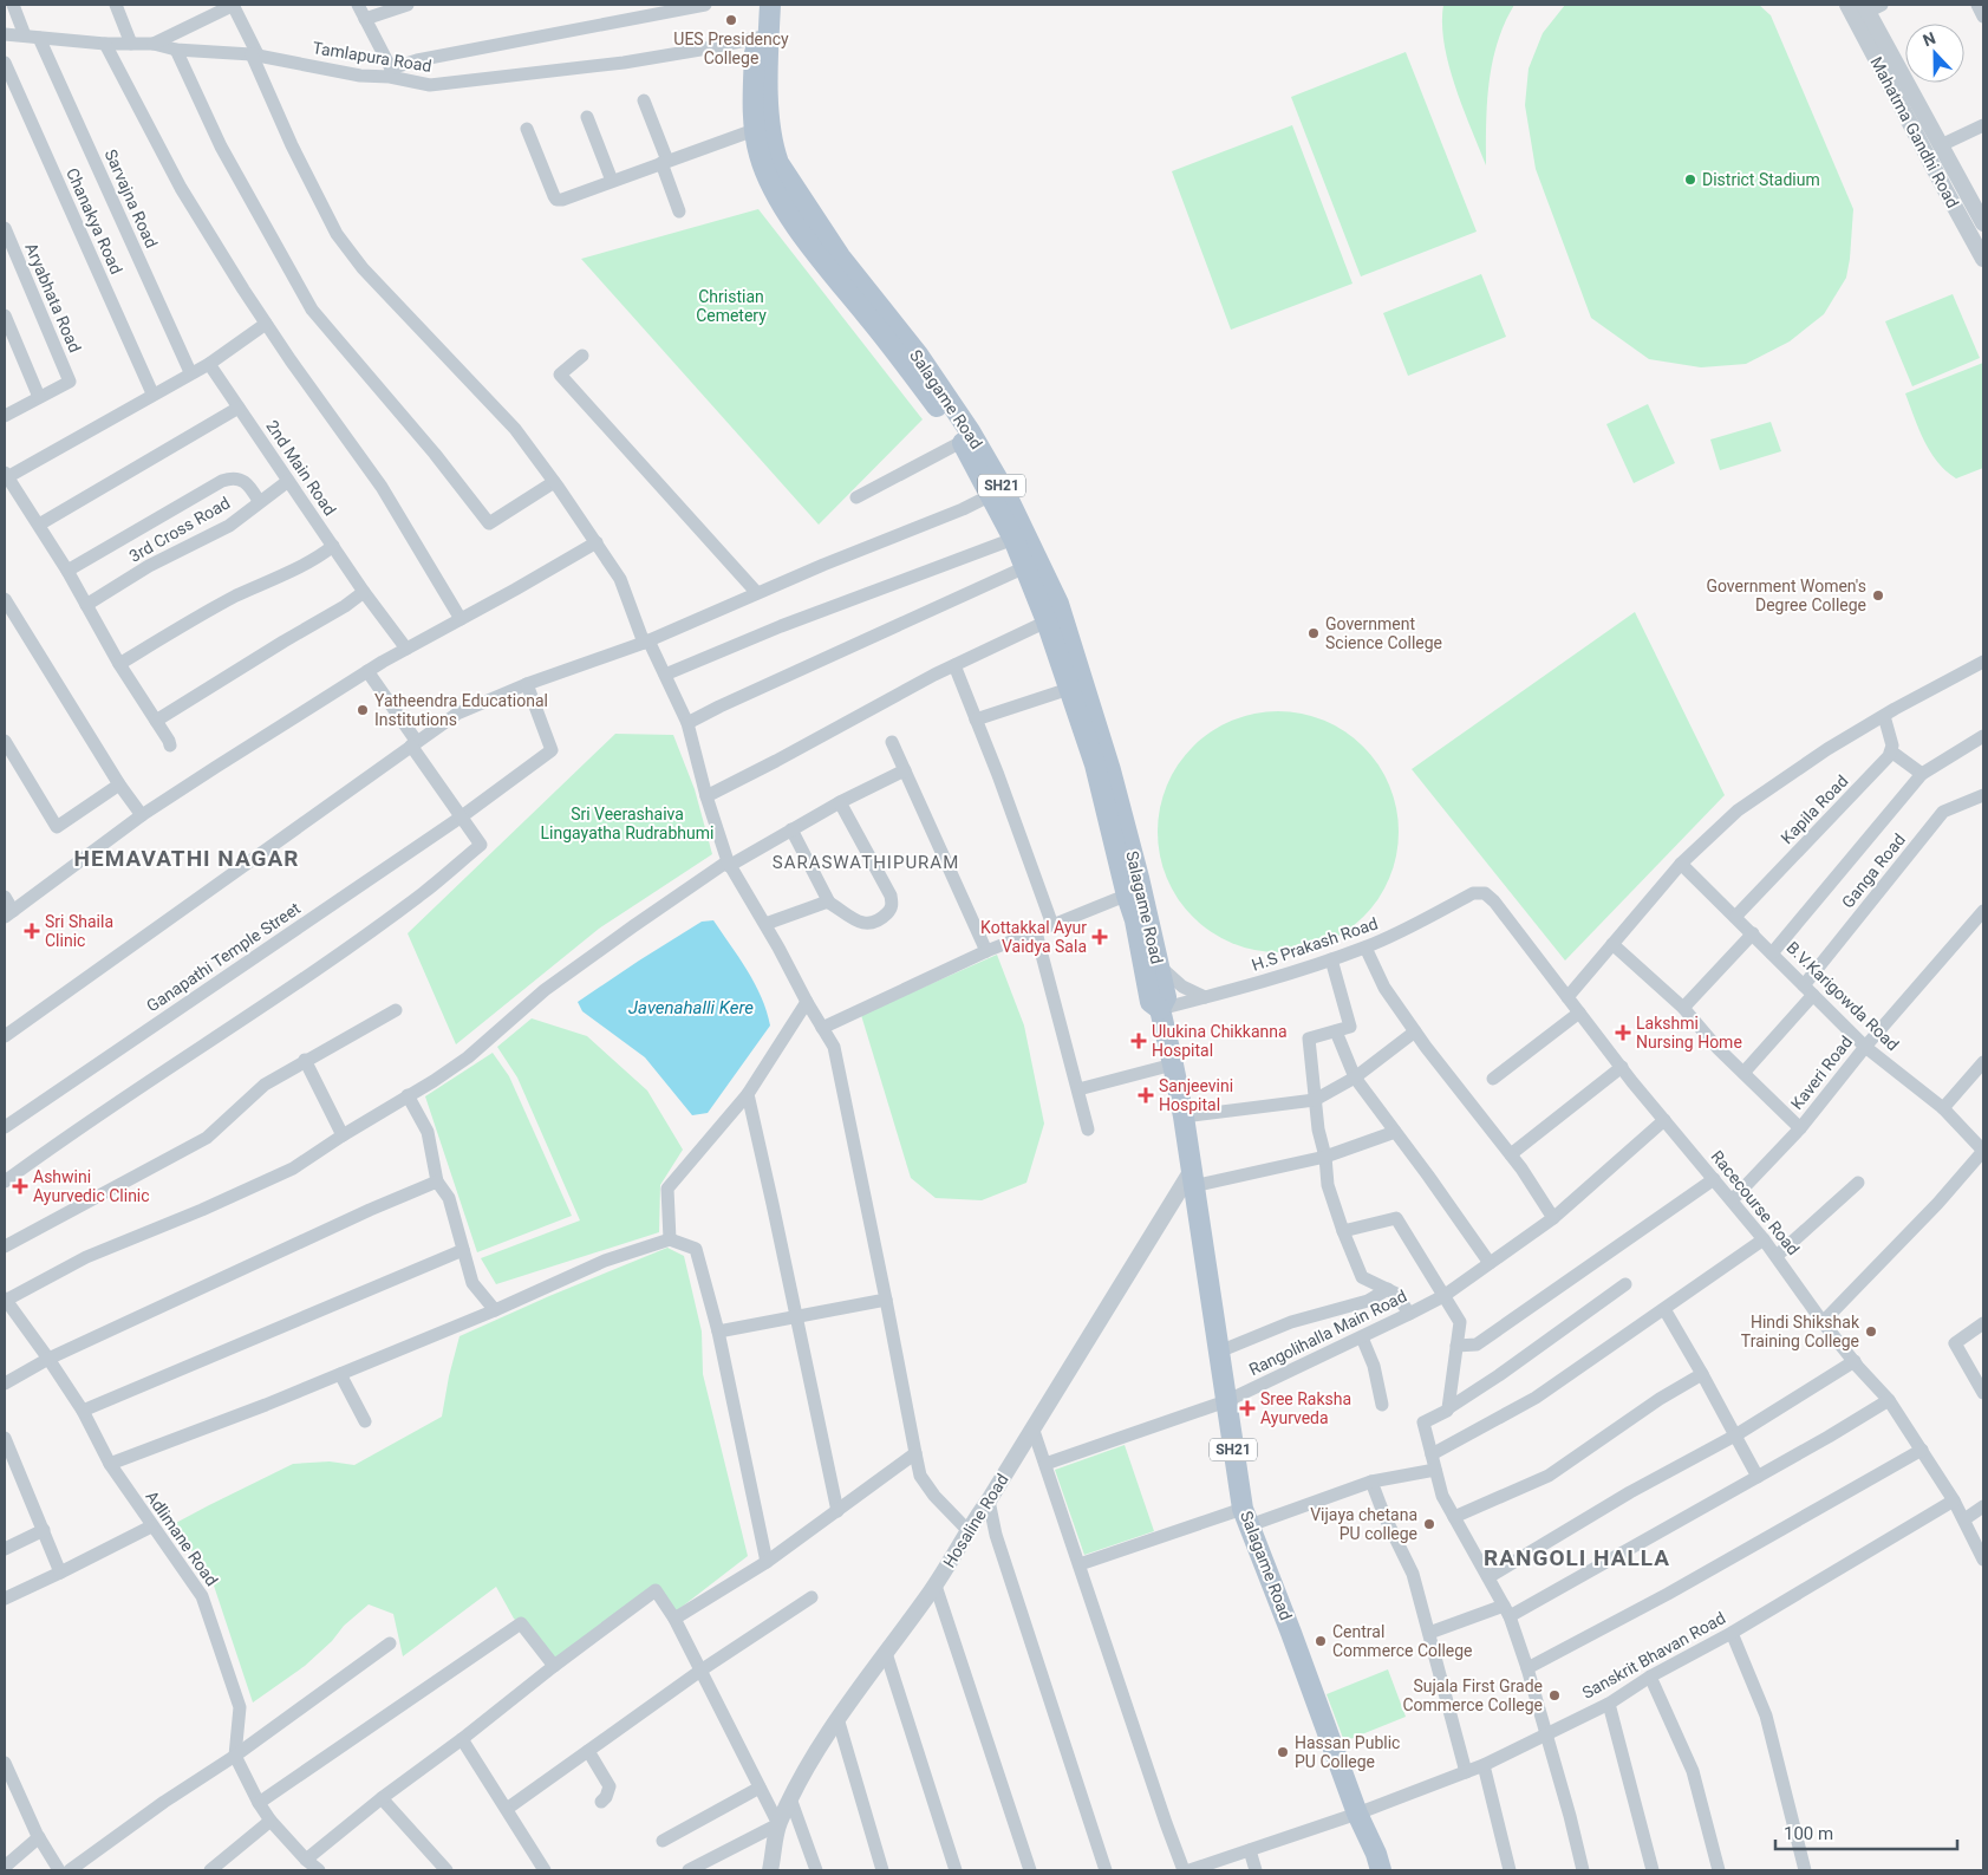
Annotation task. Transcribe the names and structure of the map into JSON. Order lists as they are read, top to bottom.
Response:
{
  "streets": {
    "main road": ["Salagame Road", "SH21"],
    "street": [
      "Tamlapura Road",
      "Mahatma Gandhi Road",
      "Sarvajna Road",
      "Chanakya Road",
      "Aryabhata Road",
      "2nd Main Road",
      "3rd Cross Road",
      "Kapila Road",
      "Ganga Road",
      "H.S Prakash Road",
      "Ganapathi Temple Street",
      "B.V.Karigowda Road",
      "Kaveri Road",
      "Racecourse Road",
      "Rangolihalla Main Road",
      "Hosaline Road",
      "Adlimane Road",
      "Sanskrit Bhavan Road"
    ]
  },
  "crossings": [
    ["Tamlapura Road", "Sarvajna Road"],
    ["Salagame Road", "H.S Prakash Road"],
    ["Salagame Road", "Rangolihalla Main Road"],
    ["Salagame Road", "Hosaline Road"],
    ["Salagame Road", "Sanskrit Bhavan Road"],
    ["2nd Main Road", "3rd Cross Road"],
    ["Kapila Road", "B.V.Karigowda Road"],
    ["Ganga Road", "B.V.Karigowda Road"],
    ["H.S Prakash Road", "Racecourse Road"],
    ["B.V.Karigowda Road", "Kaveri Road"],
    ["Kaveri Road", "Racecourse Road"],
    ["Racecourse Road", "Rangolihalla Main Road"],
    ["Racecourse Road", "Sanskrit Bhavan Road"]
  ],
  "districts": ["HEMAVATHI NAGAR", "SARASWATHIPURAM", "RANGOLI HALLA"],
  "water": ["Javenahalli Kere"],
  "parks": ["Christian Cemetery", "Sri Veerashaiva Lingayatha Rudrabhumi"],
  "places": {
    "other": [
      "UES Presidency College",
      "District Stadium",
      "Government Women's Degree College",
      "Government Science College",
      "Yatheendra Educational Institutions",
      "Hindi Shikshak Training College",
      "Vijaya chetana PU college",
      "Central Commerce College",
      "Sujala First Grade Commerce College",
      "Hassan Public PU College"
    ],
    "health": [
      "Sri Shaila Clinic",
      "Kottakkal Ayur Vaidya Sala",
      "Lakshmi Nursing Home",
      "Ulukina Chikkanna Hospital",
      "Sanjeevini Hospital",
      "Ashwini Ayurvedic Clinic",
      "Sree Raksha Ayurveda"
    ]
  },
  "scale_bar": "100 m",
  "north": "top"
}
